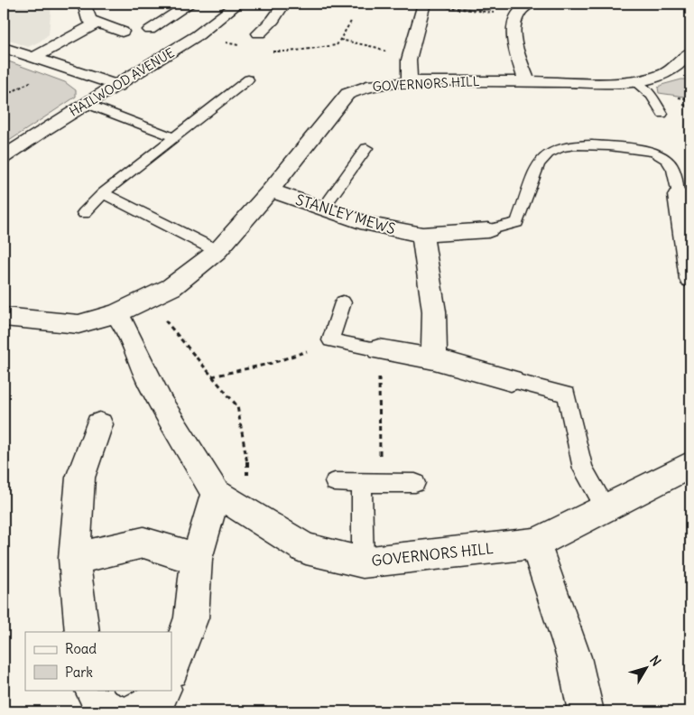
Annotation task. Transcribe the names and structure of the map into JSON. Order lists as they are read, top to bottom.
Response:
{
  "streets": {
    "street": ["HAILWOOD AVENUE", "GOVERNORS HILL", "STANLEY MEWS"]
  },
  "crossings": [
    ["GOVERNORS HILL", "STANLEY MEWS"]
  ],
  "legend": ["Road", "Park"],
  "north": "top right"
}
